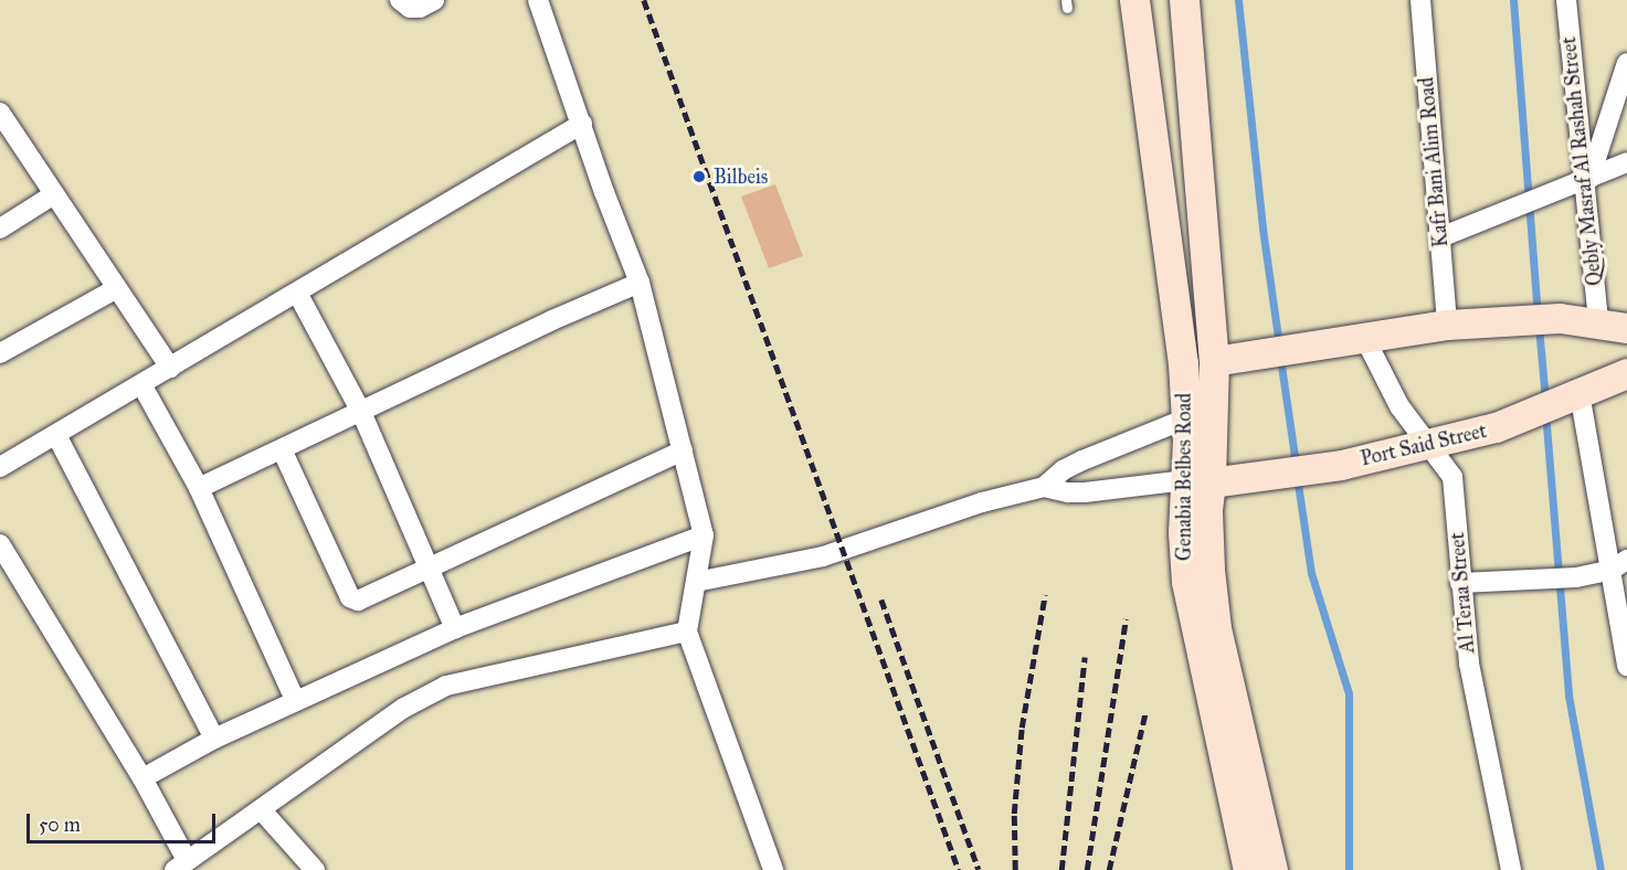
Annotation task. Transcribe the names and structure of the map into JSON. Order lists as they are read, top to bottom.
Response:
{
  "streets": {
    "main road": ["Port Said Street", "Genabia Belbes Road"],
    "street": ["Qebly Masraf Al Rashah Street", "Kafr Bani Alim Road", "Al Teraa Street"]
  },
  "crossings": [
    ["Port Said Street", "Genabia Belbes Road"],
    ["Port Said Street", "Al Teraa Street"]
  ],
  "places": ["Bilbeis"],
  "scale_bar": "50 m"
}
